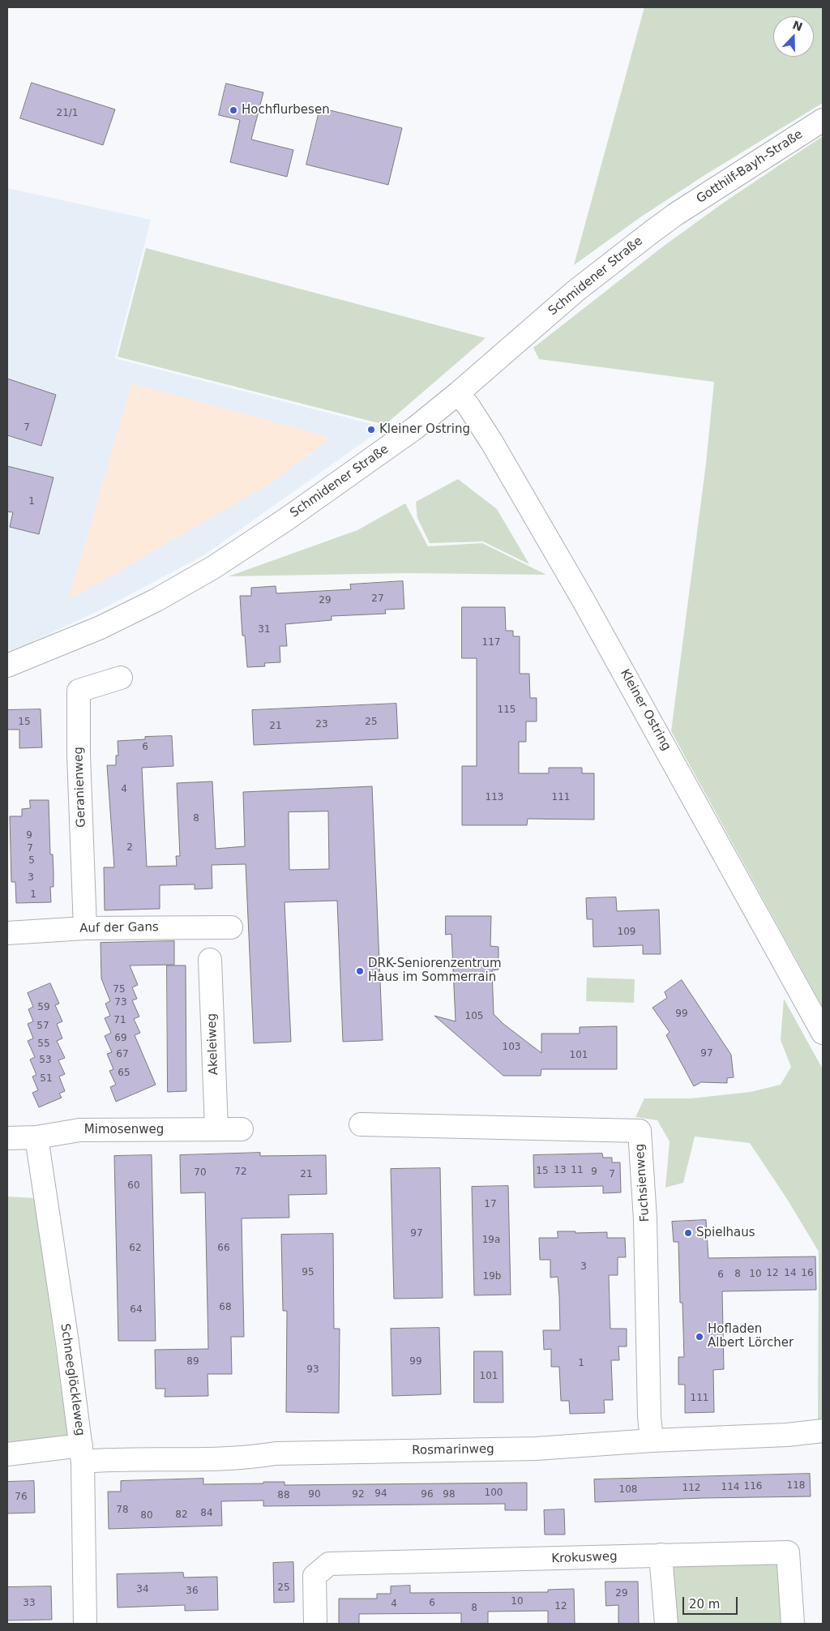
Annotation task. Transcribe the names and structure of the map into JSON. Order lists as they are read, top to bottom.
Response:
{
  "streets": {
    "street": [
      "Gotthilf-Bayh-Straße",
      "Schmidener Straße",
      "Kleiner Ostring",
      "Geranienweg",
      "Auf der Gans",
      "Akeleiweg",
      "Mimosenweg",
      "Fuchsienweg",
      "Schneeglöckleweg",
      "Rosmarinweg",
      "Krokusweg"
    ]
  },
  "crossings": [
    ["Gotthilf-Bayh-Straße", "Schmidener Straße"],
    ["Schmidener Straße", "Kleiner Ostring"],
    ["Geranienweg", "Auf der Gans"],
    ["Akeleiweg", "Mimosenweg"],
    ["Mimosenweg", "Schneeglöckleweg"],
    ["Fuchsienweg", "Rosmarinweg"],
    ["Schneeglöckleweg", "Rosmarinweg"]
  ],
  "places": [
    "Hochflurbesen",
    "Kleiner Ostring",
    "DRK-Seniorenzentrum Haus im Sommerrain",
    "Spielhaus",
    "Hofladen Albert Lörcher"
  ],
  "house_numbers": [
    "21/1",
    "7",
    "1",
    "27",
    "29",
    "31",
    "117",
    "115",
    "15",
    "25",
    "23",
    "21",
    "6",
    "4",
    "113",
    "111",
    "8",
    "9",
    "2",
    "7",
    "5",
    "3",
    "1",
    "109",
    "75",
    "73",
    "59",
    "99",
    "105",
    "71",
    "57",
    "69",
    "55",
    "103",
    "97",
    "67",
    "101",
    "53",
    "65",
    "51",
    "13",
    "11",
    "15",
    "72",
    "9",
    "70",
    "21",
    "7",
    "60",
    "17",
    "97",
    "19a",
    "62",
    "66",
    "3",
    "95",
    "12",
    "14",
    "16",
    "8",
    "10",
    "6",
    "19b",
    "68",
    "64",
    "89",
    "99",
    "1",
    "93",
    "101",
    "111",
    "118",
    "116",
    "114",
    "112",
    "108",
    "100",
    "94",
    "90",
    "92",
    "96",
    "98",
    "88",
    "76",
    "78",
    "84",
    "82",
    "80",
    "25",
    "34",
    "36",
    "29",
    "10",
    "33",
    "6",
    "4",
    "12",
    "8"
  ],
  "scale_bar": "20 m",
  "north": "top"
}
